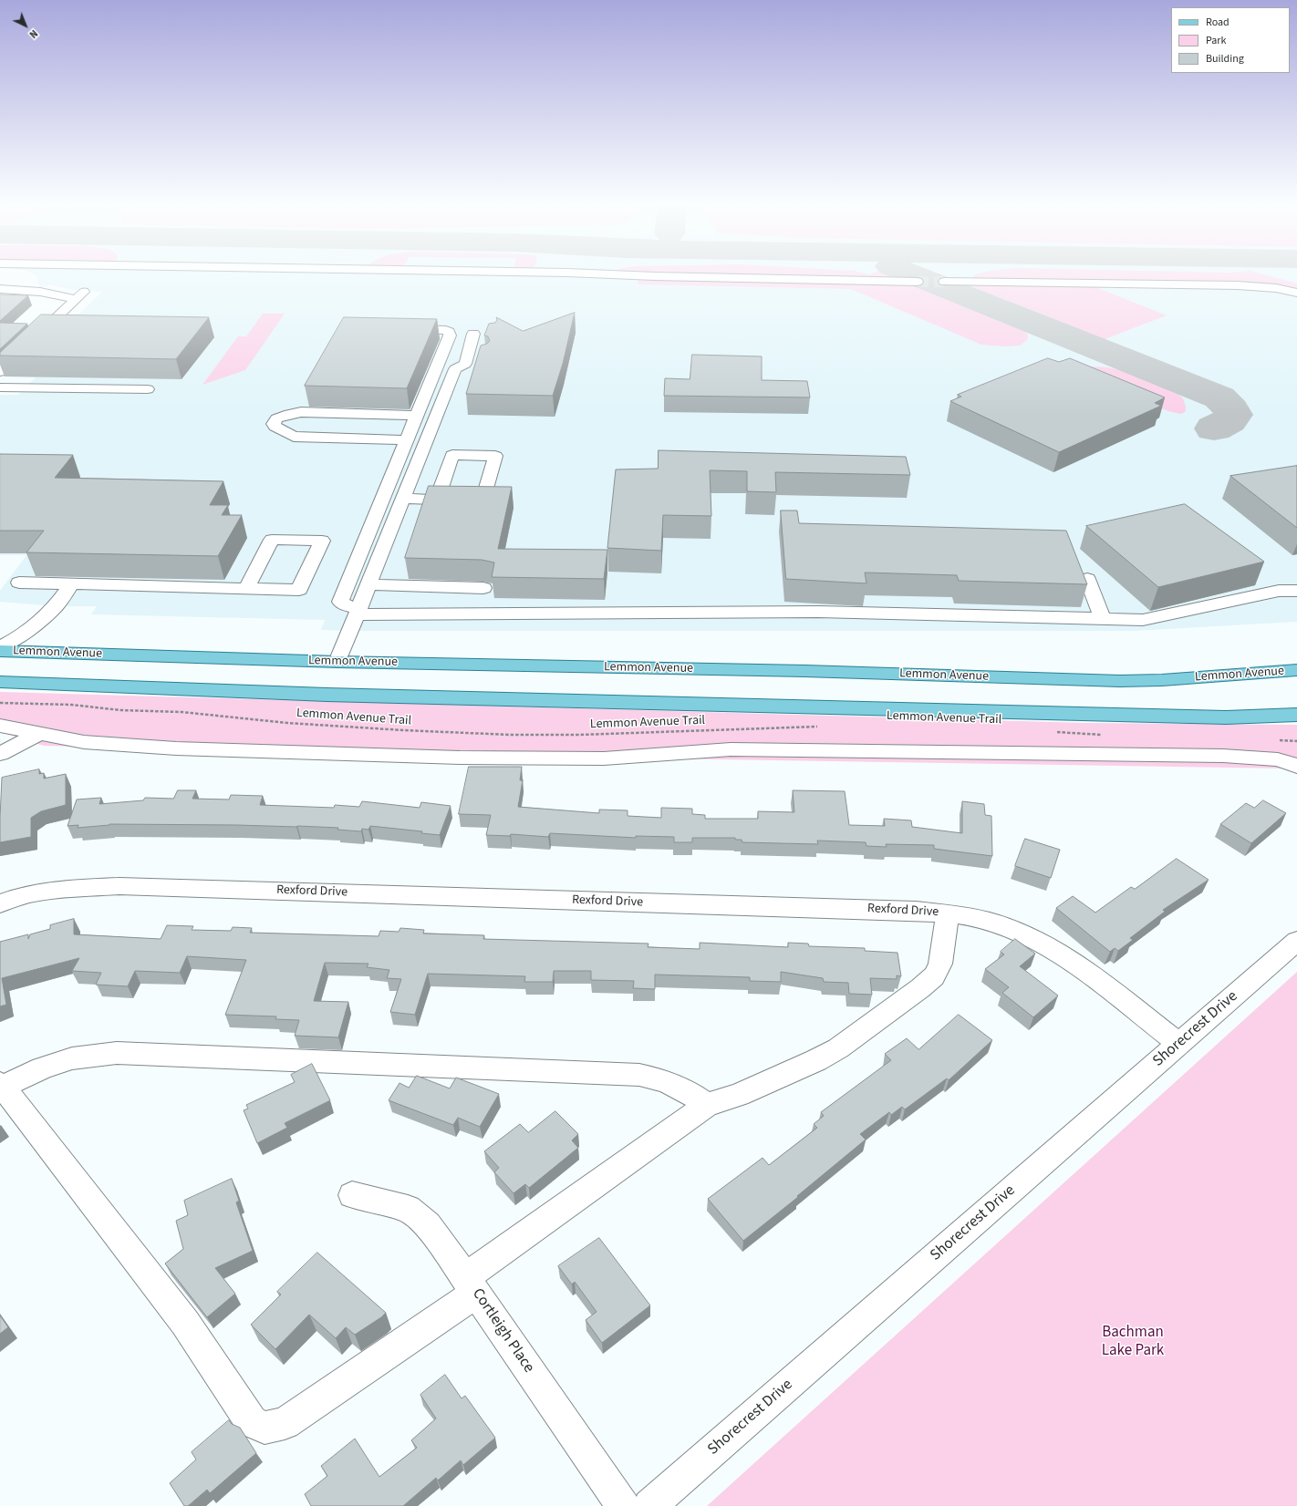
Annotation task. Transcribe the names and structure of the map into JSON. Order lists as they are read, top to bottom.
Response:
{
  "streets": {
    "main road": ["Lemmon Avenue"],
    "street": ["Rexford Drive", "Shorecrest Drive", "Cortleigh Place"],
    "path": ["Lemmon Avenue Trail"]
  },
  "crossings": [
    ["Rexford Drive", "Shorecrest Drive"]
  ],
  "parks": ["Bachman Lake Park"],
  "legend": ["Road", "Park", "Building"],
  "north": "bottom right"
}
